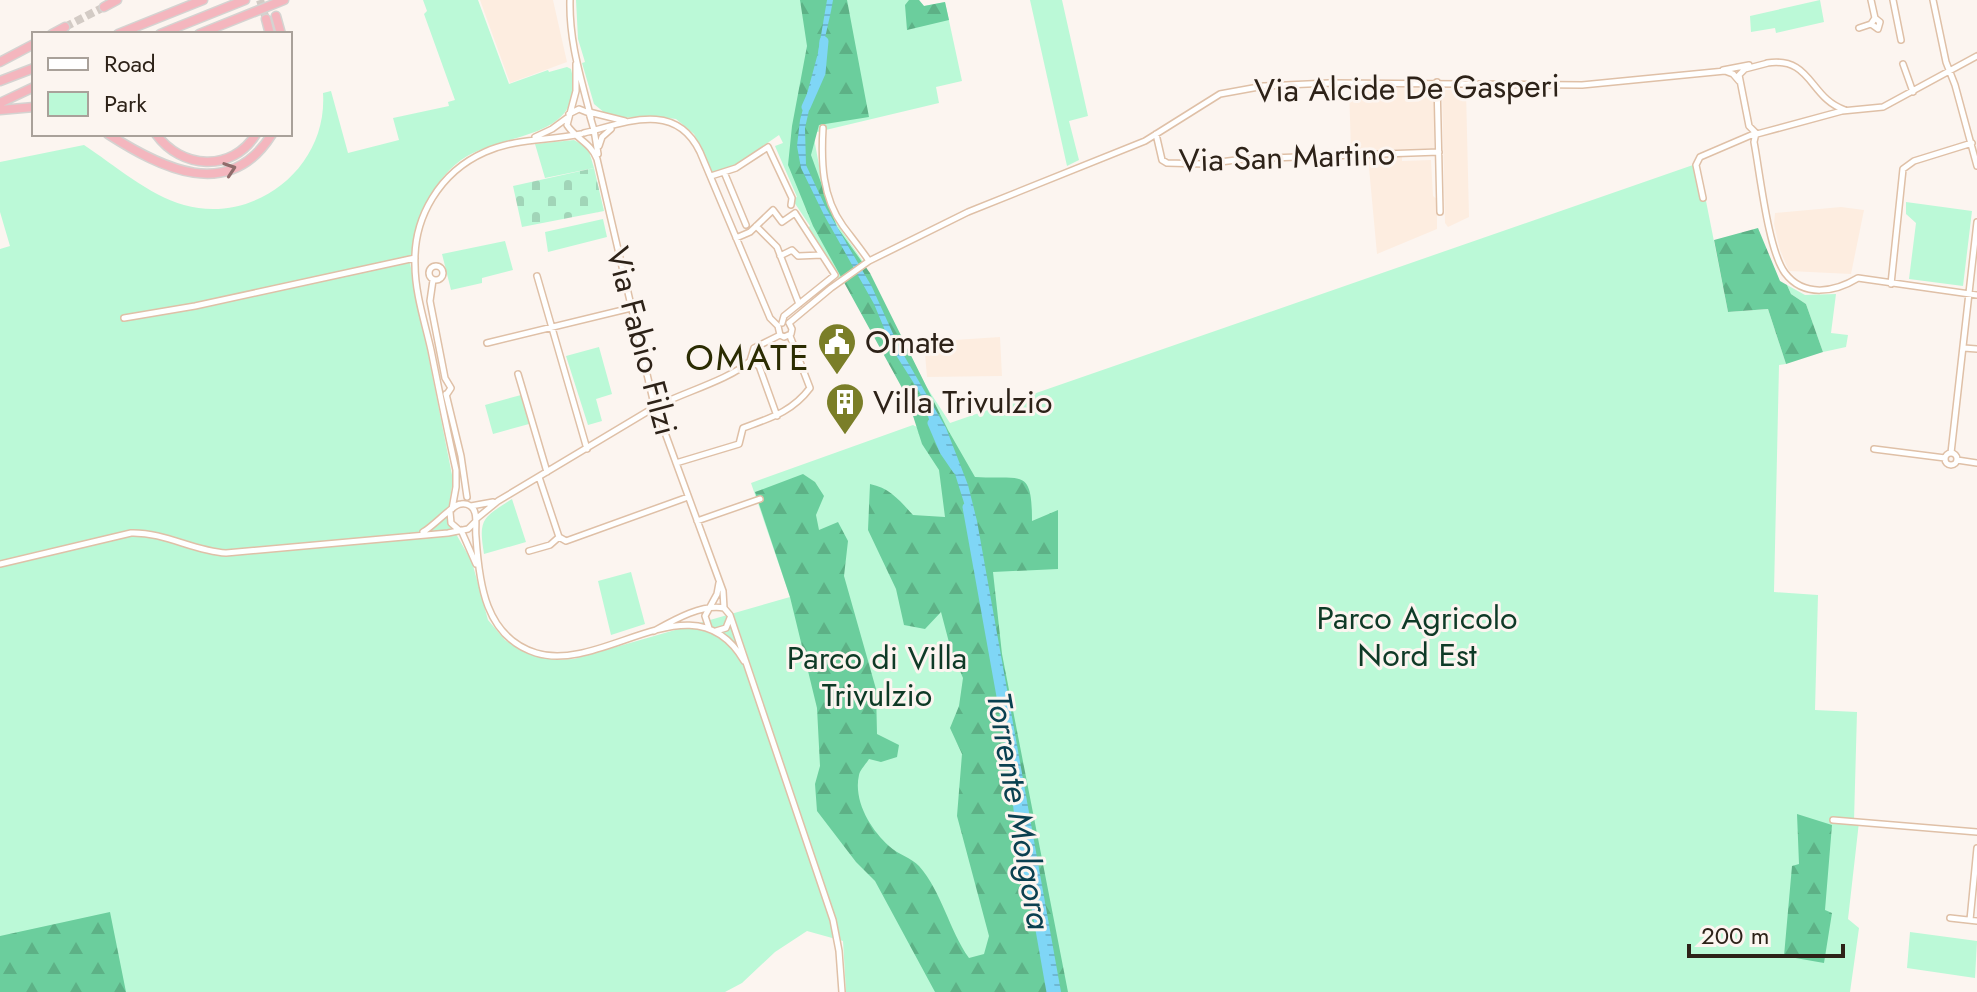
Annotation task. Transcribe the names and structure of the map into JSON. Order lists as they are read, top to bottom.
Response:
{
  "streets": {
    "street": ["Via Alcide De Gasperi", "Via San Martino", "Via Fabio Filzi"]
  },
  "crossings": [
    ["Via Alcide De Gasperi", "Via San Martino"]
  ],
  "districts": ["OMATE"],
  "water": ["Torrente Molgora"],
  "parks": ["Parco Agricolo Nord Est", "Parco di Villa Trivulzio"],
  "places": {
    "public building": ["Omate"],
    "building": ["Villa Trivulzio"]
  },
  "legend": ["Road", "Park"],
  "scale_bar": "200 m"
}
